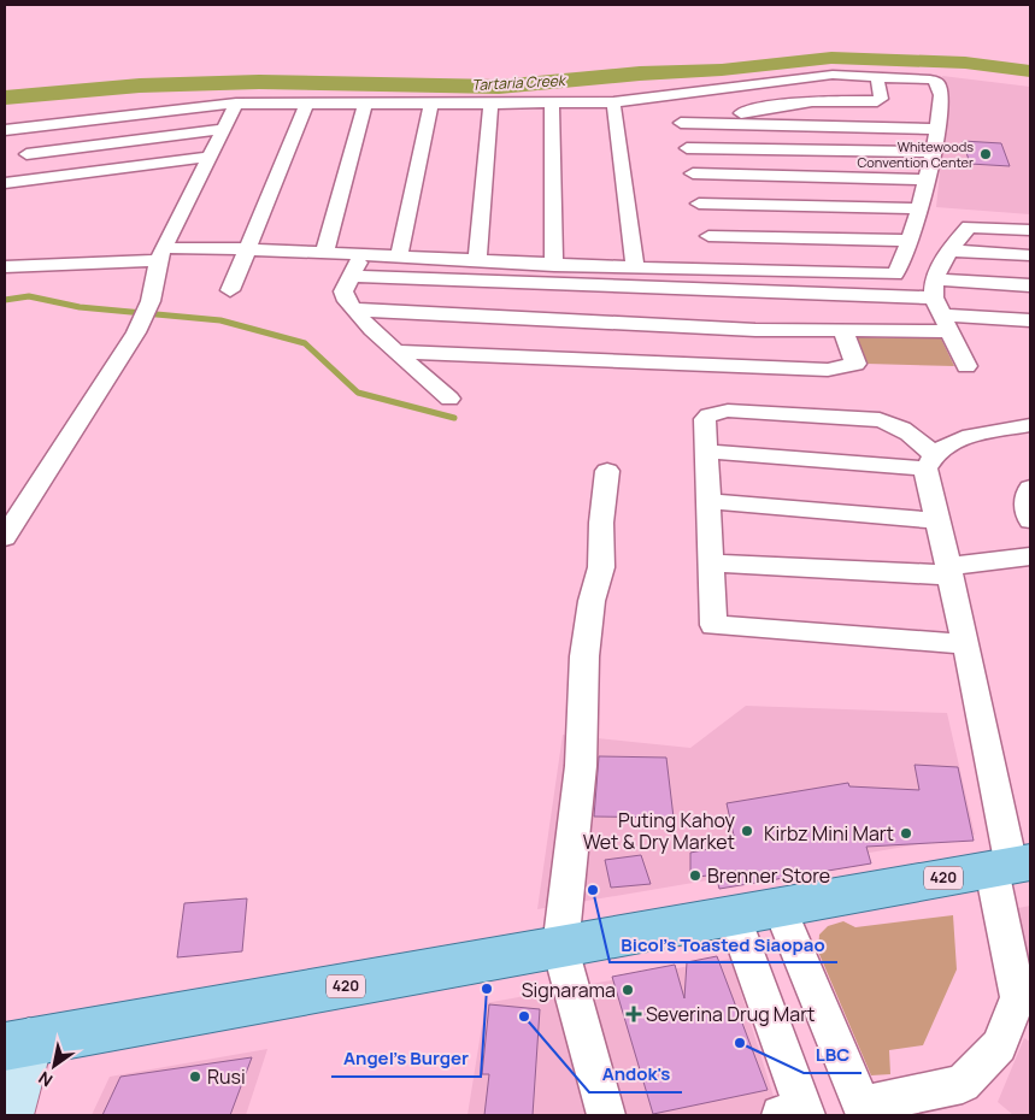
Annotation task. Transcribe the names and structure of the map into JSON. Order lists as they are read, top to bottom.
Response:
{
  "streets": {
    "main road": ["420"]
  },
  "water": ["Tartaria Creek"],
  "places": {
    "other": [
      "Whitewoods Convention Center",
      "Puting Kahoy Wet & Dry Market",
      "Kirbz Mini Mart",
      "Brenner Store",
      "Bicol's Toasted Siaopao",
      "Angel's Burger",
      "Signarama",
      "Andok's",
      "LBC",
      "Rusi"
    ],
    "health": ["Severina Drug Mart"]
  },
  "north": "bottom left"
}
